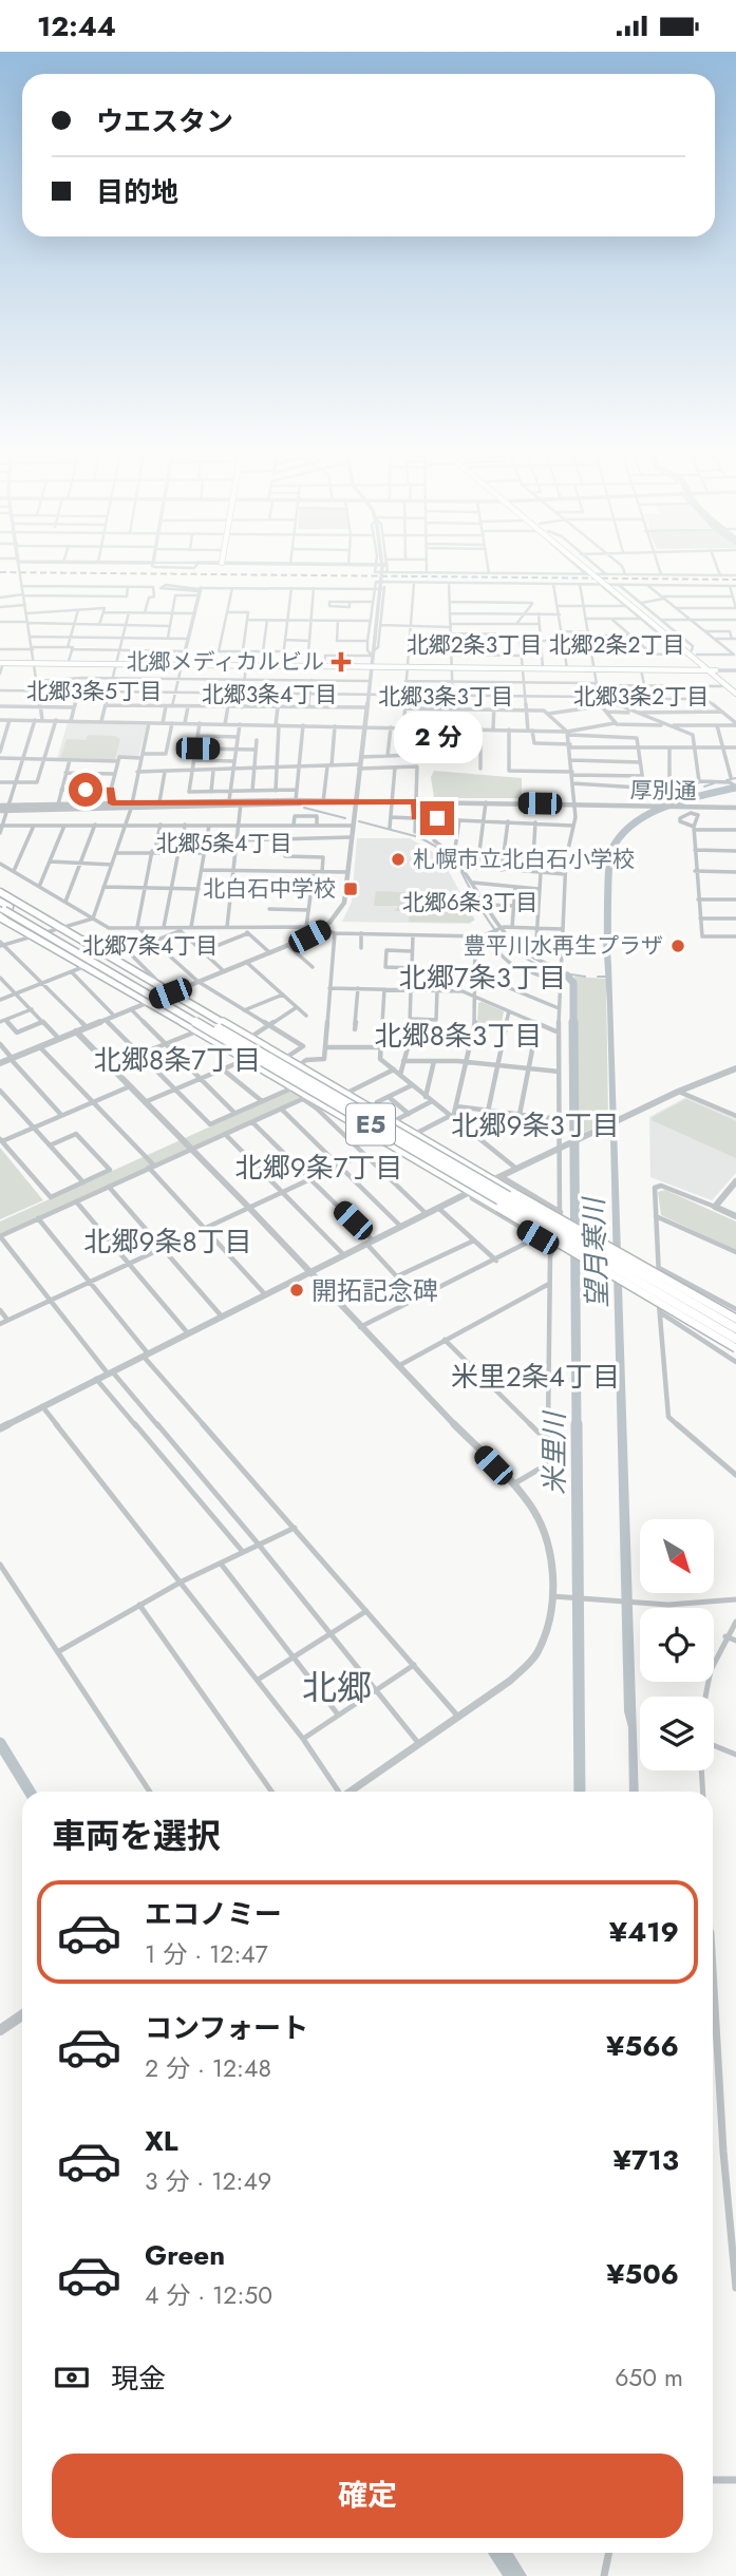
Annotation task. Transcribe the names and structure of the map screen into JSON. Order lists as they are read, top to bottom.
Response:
{
  "streets": {
    "highway": ["E5"],
    "street": ["厚別通"]
  },
  "districts": [
    "北郷2条3丁目",
    "北郷2条2丁目",
    "北郷3条5丁目",
    "北郷3条4丁目",
    "北郷3条3丁目",
    "北郷3条2丁目",
    "北郷5条4丁目",
    "北郷6条3丁目",
    "北郷7条4丁目",
    "北郷7条3丁目",
    "北郷8条3丁目",
    "北郷8条7丁目",
    "北郷9条3丁目",
    "北郷9条7丁目",
    "北郷9条8丁目",
    "米里2条4丁目",
    "北郷"
  ],
  "water": ["望月寒川", "米里川"],
  "places": {
    "health": ["北郷メディカルビル"],
    "other": ["札幌市立北白石小学校", "豊平川水再生プラザ", "開拓記念碑"],
    "transit": ["北白石中学校"]
  },
  "north": "bottom right",
  "page": {
    "status": "12:44",
    "banner": ["ウエスタン", "目的地"],
    "bubble": "2 分",
    "heading": "車両を選択",
    "list": [
      {
        "name": "エコノミー",
        "note": "1 分 · 12:47",
        "value": "¥419"
      },
      {
        "name": "コンフォート",
        "note": "2 分 · 12:48",
        "value": "¥566"
      },
      {
        "name": "XL",
        "note": "3 分 · 12:49",
        "value": "¥713"
      },
      {
        "name": "Green",
        "note": "4 分 · 12:50",
        "value": "¥506"
      }
    ],
    "pay": ["現金", "650 m"],
    "buttons": "確定"
  }
}
